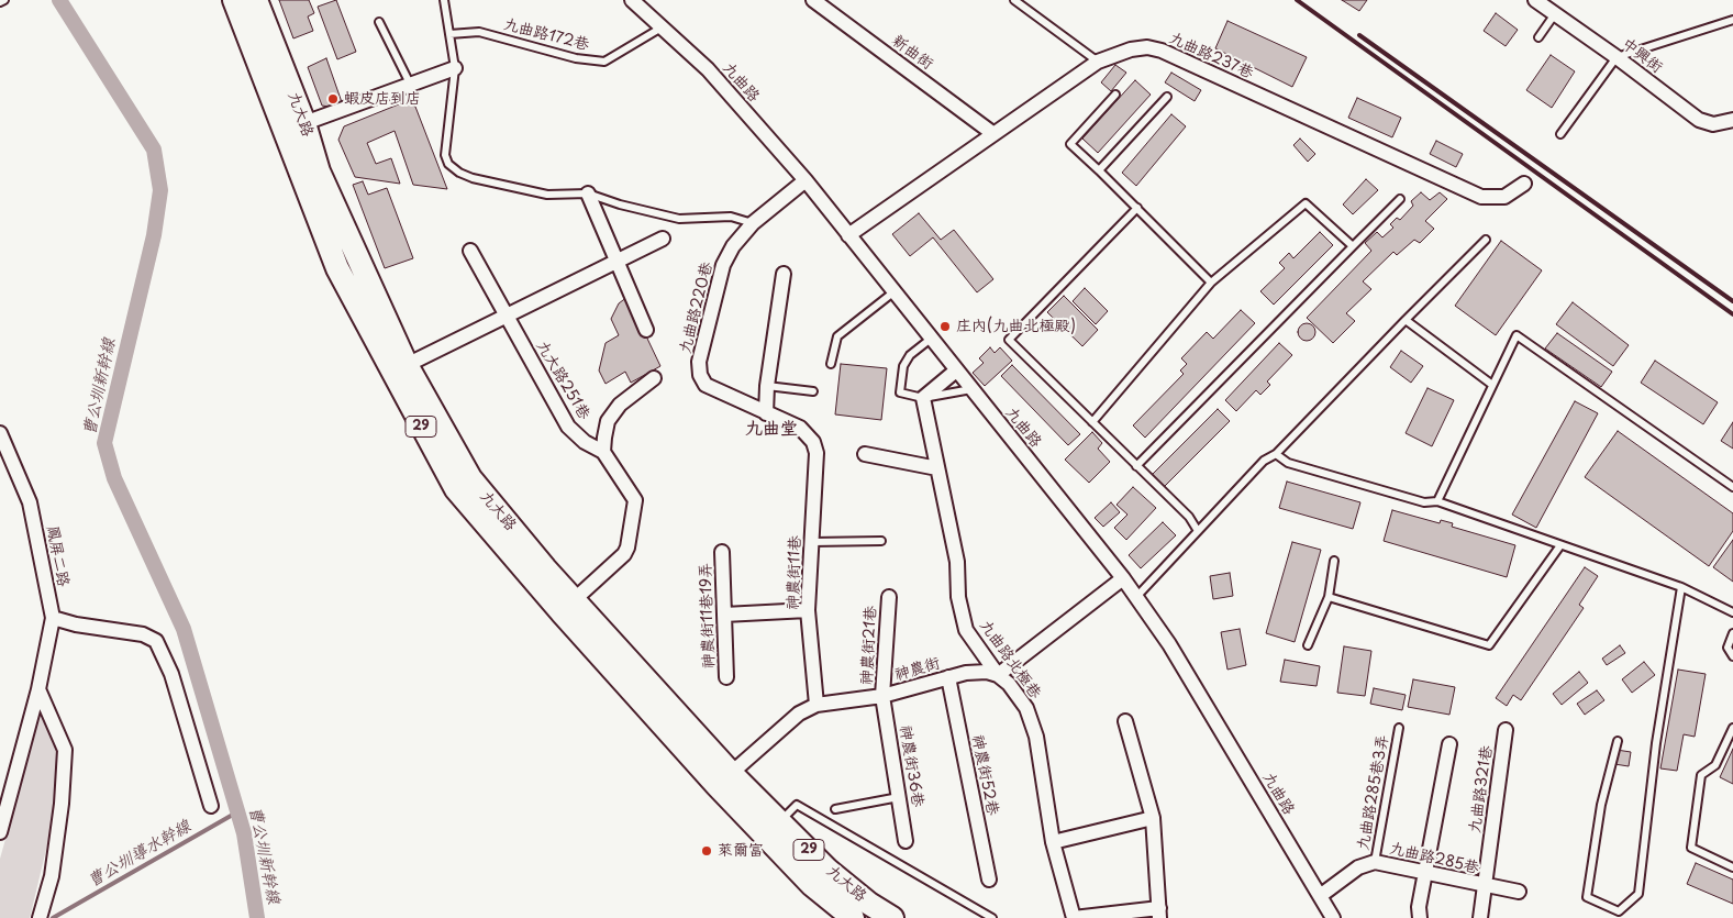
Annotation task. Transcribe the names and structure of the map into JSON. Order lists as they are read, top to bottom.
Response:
{
  "streets": {
    "main road": ["九大路", "29"],
    "street": [
      "新曲街",
      "九曲路237巷",
      "中興街",
      "九曲路",
      "九曲路220巷",
      "九大路251巷",
      "鳳屏二路",
      "神農街11巷",
      "神農街11巷19弄",
      "神農街21巷",
      "九曲路北極巷",
      "神農街",
      "神農街36巷",
      "神農街52巷",
      "九曲路321巷",
      "九曲路285巷"
    ],
    "lane": ["九曲路172巷", "九曲路285巷3弄"]
  },
  "crossings": [
    ["九曲路172巷", "九曲路"],
    ["新曲街", "九曲路237巷"],
    ["九曲路237巷", "九曲路"],
    ["九曲路", "九曲路220巷"],
    ["九曲路", "九曲路285巷"],
    ["九大路", "神農街"],
    ["九曲路220巷", "神農街11巷"],
    ["神農街11巷", "神農街"],
    ["神農街21巷", "神農街"],
    ["神農街21巷", "神農街36巷"],
    ["九曲路北極巷", "神農街"],
    ["神農街", "神農街36巷"],
    ["神農街", "神農街52巷"],
    ["九曲路321巷", "九曲路285巷"],
    ["九曲路285巷3弄", "九曲路285巷"]
  ],
  "districts": ["九曲堂"],
  "water": ["曹公圳新幹線", "曹公圳導水幹線"],
  "places": ["蝦皮店到店", "庄內(九曲北極殿)", "萊爾富"]
}
